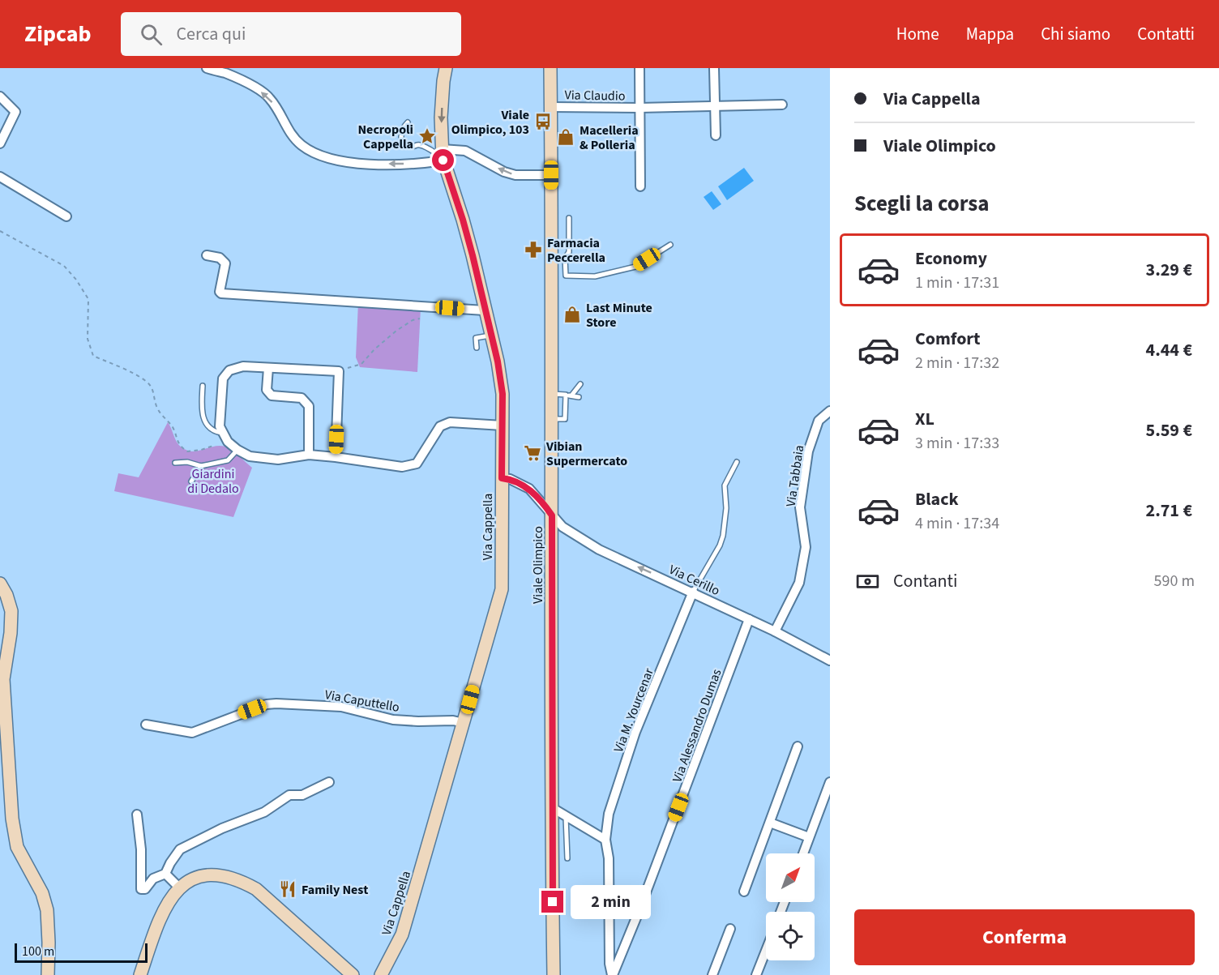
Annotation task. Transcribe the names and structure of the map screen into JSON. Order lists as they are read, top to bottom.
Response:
{
  "streets": {
    "street": [
      "Via Claudio",
      "Via Tabbaia",
      "Via Cappella",
      "Viale Olimpico",
      "Via Cerillo",
      "Via Caputtello",
      "Via M. Yourcenar",
      "Via Alessandro Dumas"
    ]
  },
  "crossings": [
    ["Via Claudio", "Viale Olimpico"],
    ["Via Tabbaia", "Via Cerillo"],
    ["Via Cappella", "Via Cerillo"],
    ["Via Cappella", "Via Caputtello"],
    ["Viale Olimpico", "Via Cerillo"],
    ["Via Cerillo", "Via M. Yourcenar"],
    ["Via Cerillo", "Via Alessandro Dumas"],
    ["Via M. Yourcenar", "Via Alessandro Dumas"]
  ],
  "one_way": ["Via Cerillo"],
  "parks": ["Giardini di Dedalo"],
  "places": {
    "bus stop": ["Viale Olimpico, 103"],
    "place": ["Necropoli Cappella"],
    "shop": ["Macelleria & Polleria", "Last Minute Store"],
    "pharmacy": ["Farmacia Peccerella"],
    "supermarket": ["Vibian Supermercato"],
    "restaurant": ["Family Nest"]
  },
  "scale_bar": "100 m",
  "north": "top right",
  "page": {
    "header": "Zipcab",
    "search": "Cerca qui",
    "nav": [
      "Home",
      "Mappa",
      "Chi siamo",
      "Contatti"
    ],
    "banner": ["Via Cappella", "Viale Olimpico"],
    "heading": "Scegli la corsa",
    "list": [
      {
        "name": "Economy",
        "note": "1 min · 17:31",
        "value": "3.29 €"
      },
      {
        "name": "Comfort",
        "note": "2 min · 17:32",
        "value": "4.44 €"
      },
      {
        "name": "XL",
        "note": "3 min · 17:33",
        "value": "5.59 €"
      },
      {
        "name": "Black",
        "note": "4 min · 17:34",
        "value": "2.71 €"
      }
    ],
    "pay": ["Contanti", "590 m"],
    "bubble": "2 min",
    "buttons": "Conferma",
    "scale": "100 m"
  }
}
